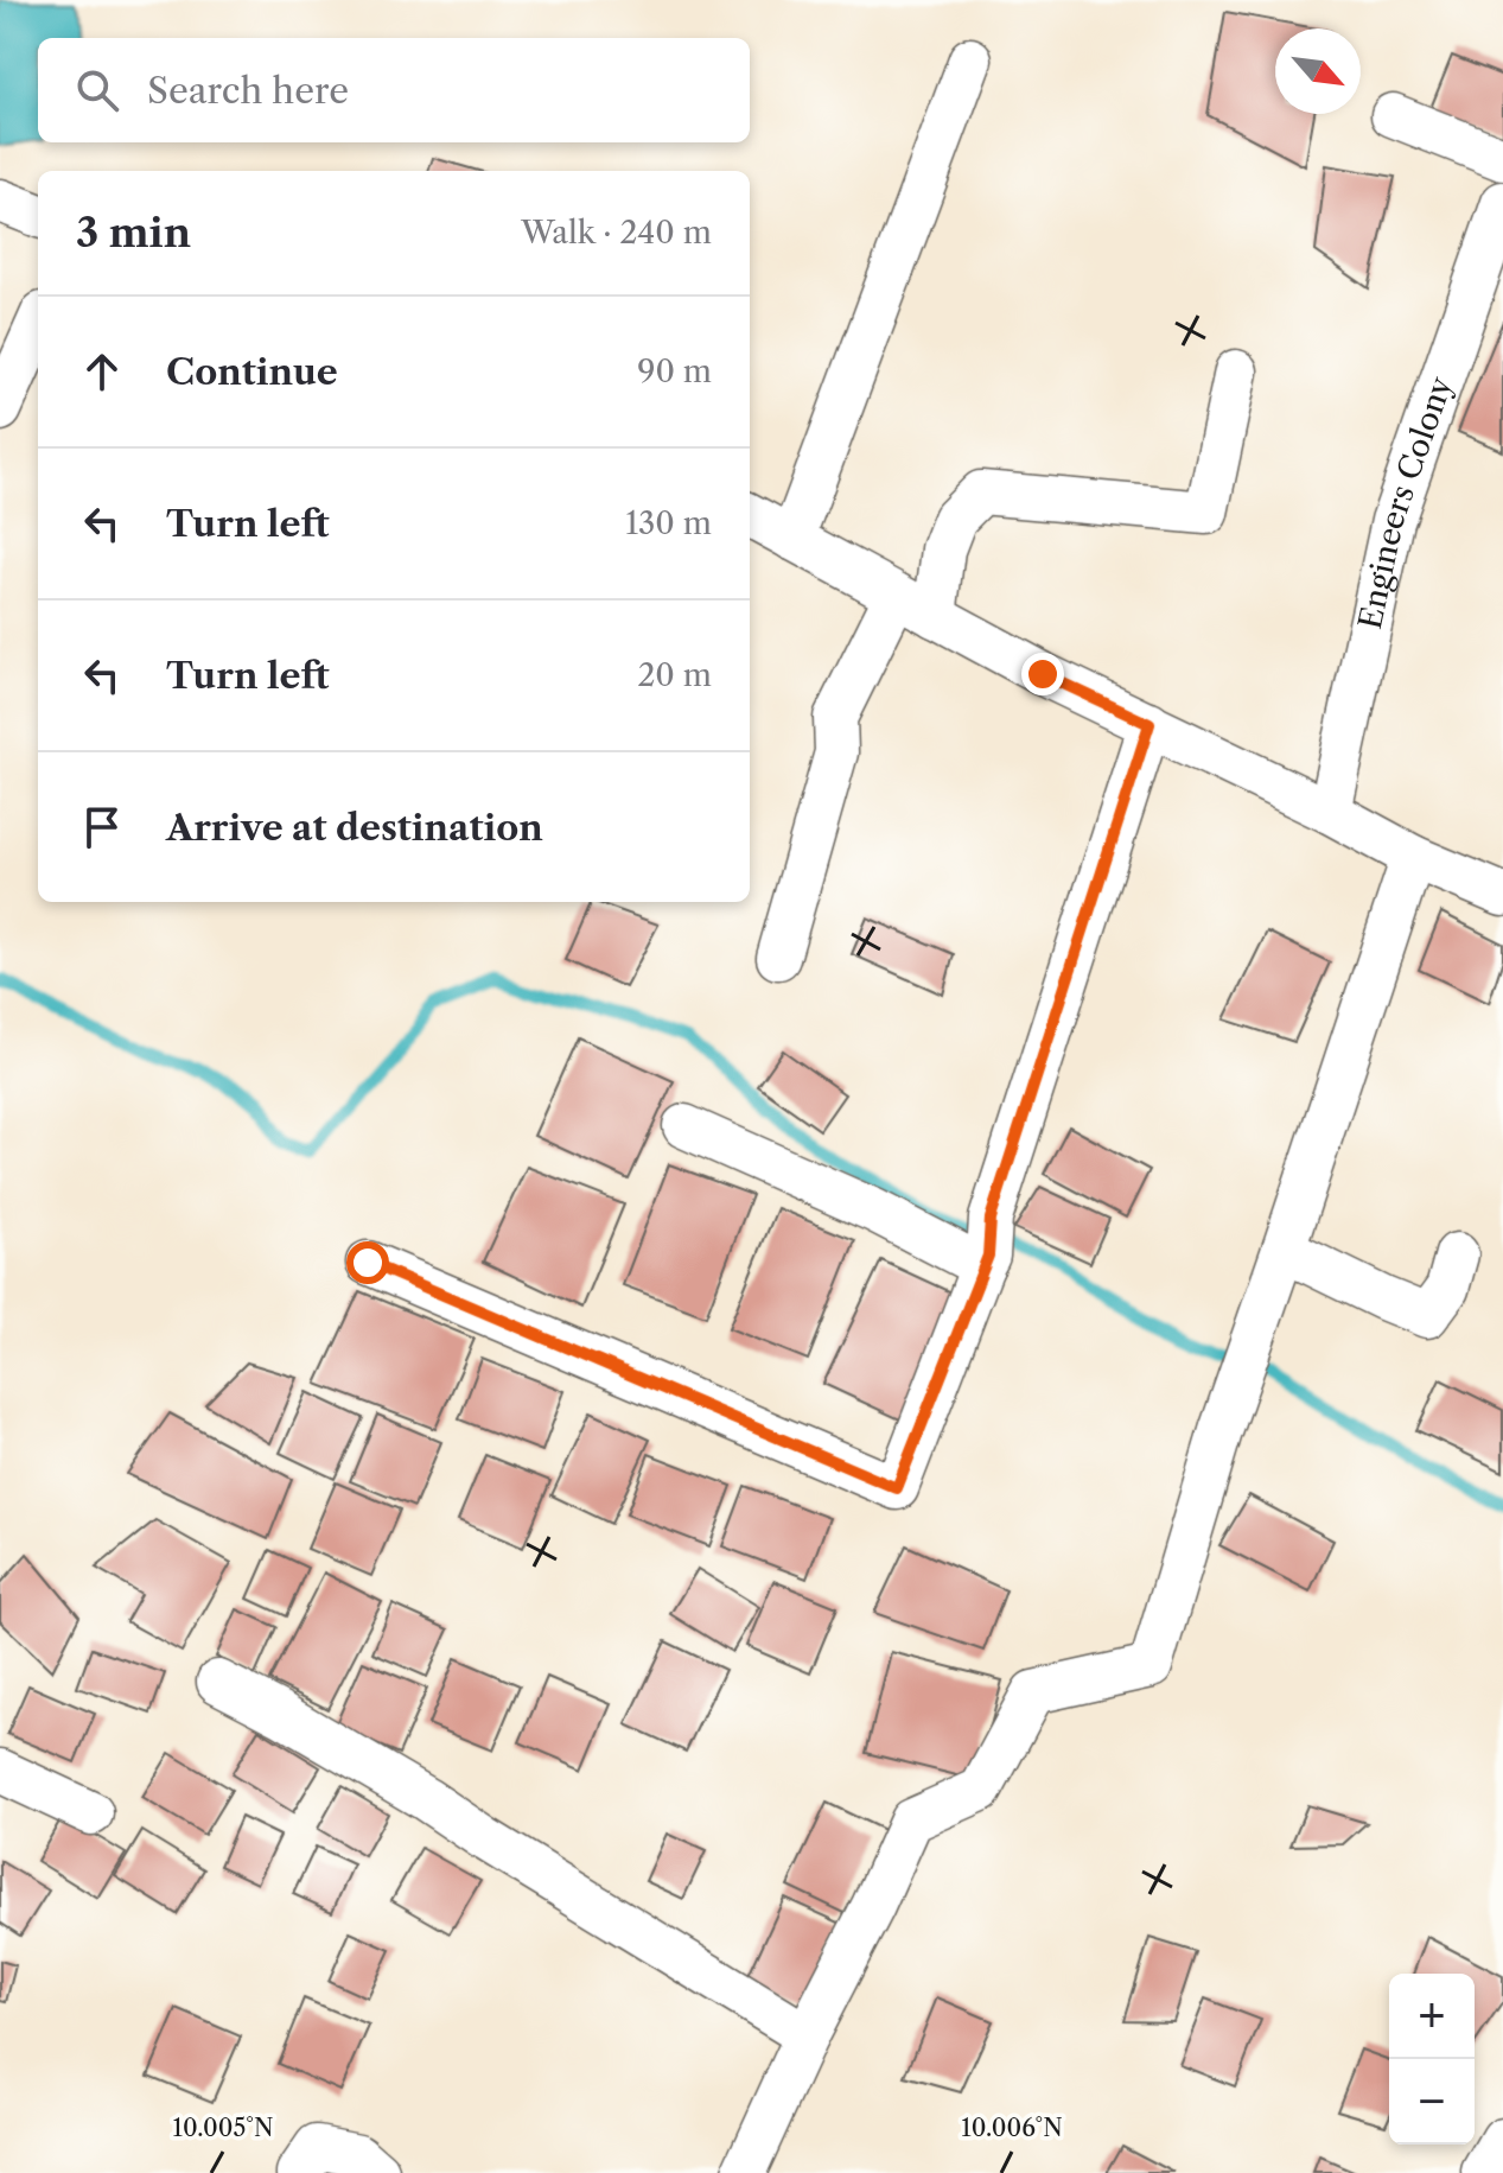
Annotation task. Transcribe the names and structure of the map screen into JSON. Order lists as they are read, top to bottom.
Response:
{
  "streets": {
    "street": ["Engineers Colony"]
  },
  "north": "bottom right",
  "page": {
    "search": "Search here",
    "heading": ["3 min", "Walk · 240 m"],
    "list": [
      ["Continue", "90 m"],
      ["Turn left", "130 m"],
      ["Turn left", "20 m"],
      "Arrive at destination"
    ],
    "map_buttons": ["+", "−"]
  },
  "coordinates": ["10.005°N", "10.006°N"]
}
